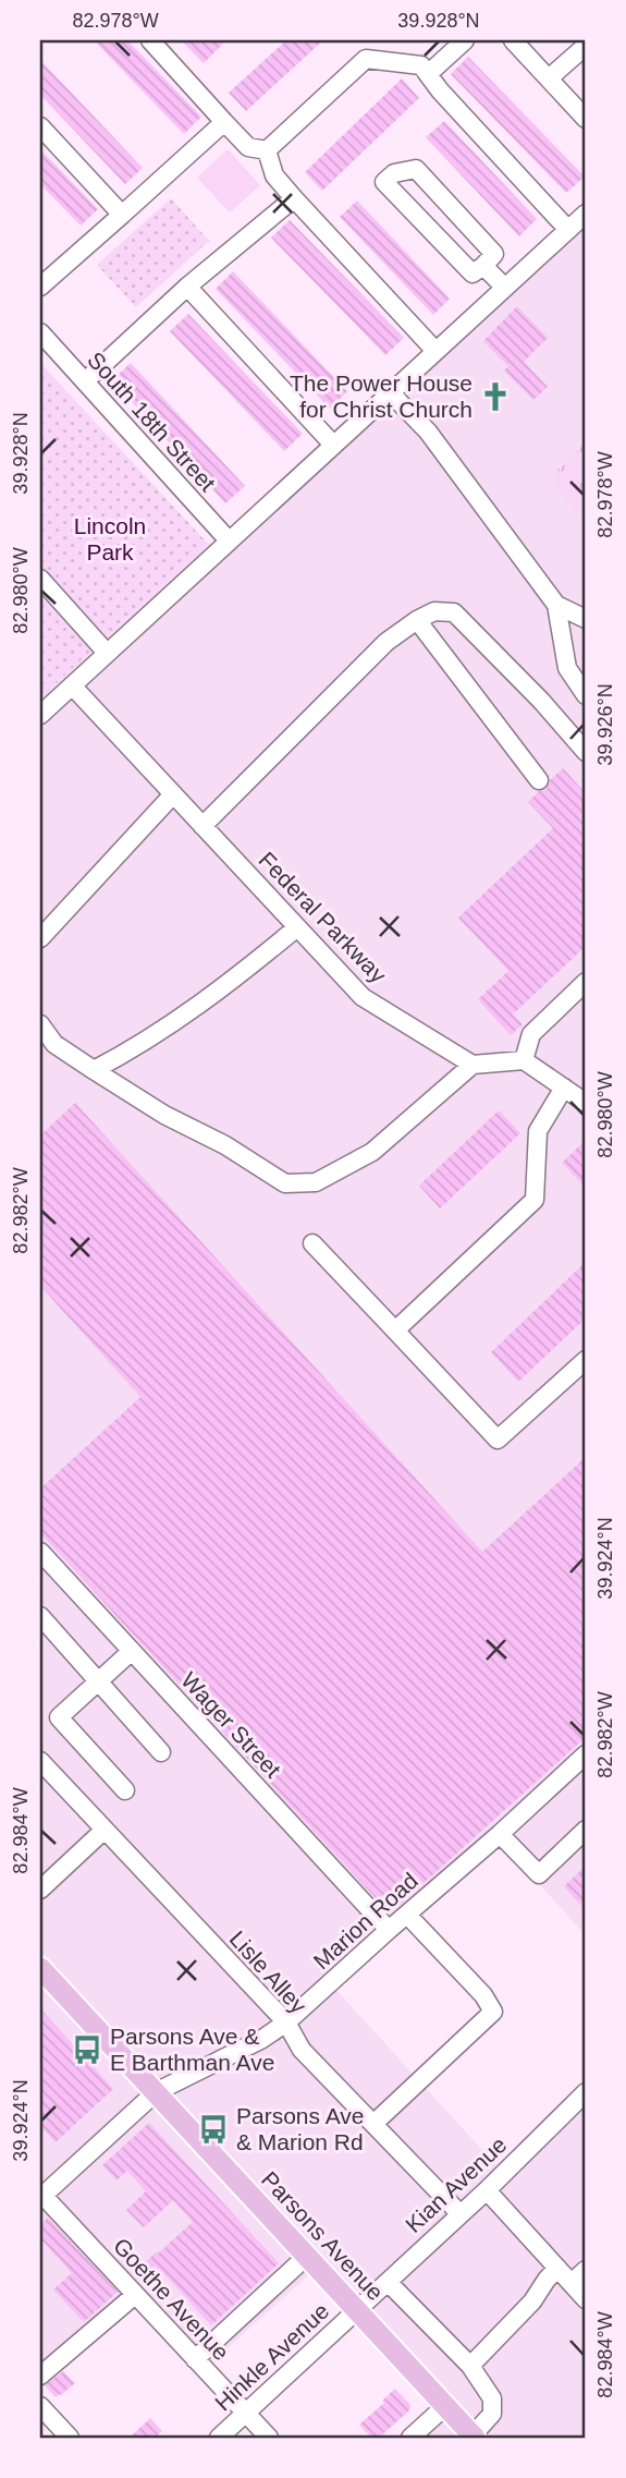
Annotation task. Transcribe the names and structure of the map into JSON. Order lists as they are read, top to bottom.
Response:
{
  "streets": {
    "main road": ["Parsons Avenue"],
    "street": [
      "South 18th Street",
      "Federal Parkway",
      "Wager Street",
      "Marion Road",
      "Lisle Alley",
      "Kian Avenue",
      "Goethe Avenue",
      "Hinkle Avenue"
    ]
  },
  "crossings": [
    ["Wager Street", "Marion Road"],
    ["Marion Road", "Lisle Alley"],
    ["Marion Road", "Parsons Avenue"],
    ["Marion Road", "Goethe Avenue"],
    ["Lisle Alley", "Kian Avenue"],
    ["Kian Avenue", "Parsons Avenue"],
    ["Kian Avenue", "Hinkle Avenue"],
    ["Parsons Avenue", "Hinkle Avenue"],
    ["Goethe Avenue", "Hinkle Avenue"]
  ],
  "parks": ["Lincoln Park"],
  "places": {
    "church": ["The Power House for Christ Church"],
    "bus stop": ["Parsons Ave & E Barthman Ave", "Parsons Ave & Marion Rd"]
  },
  "coordinates": [
    "82.978°W",
    "39.928°N",
    "82.980°W",
    "39.926°N",
    "82.982°W",
    "39.924°N",
    "82.984°W"
  ]
}
